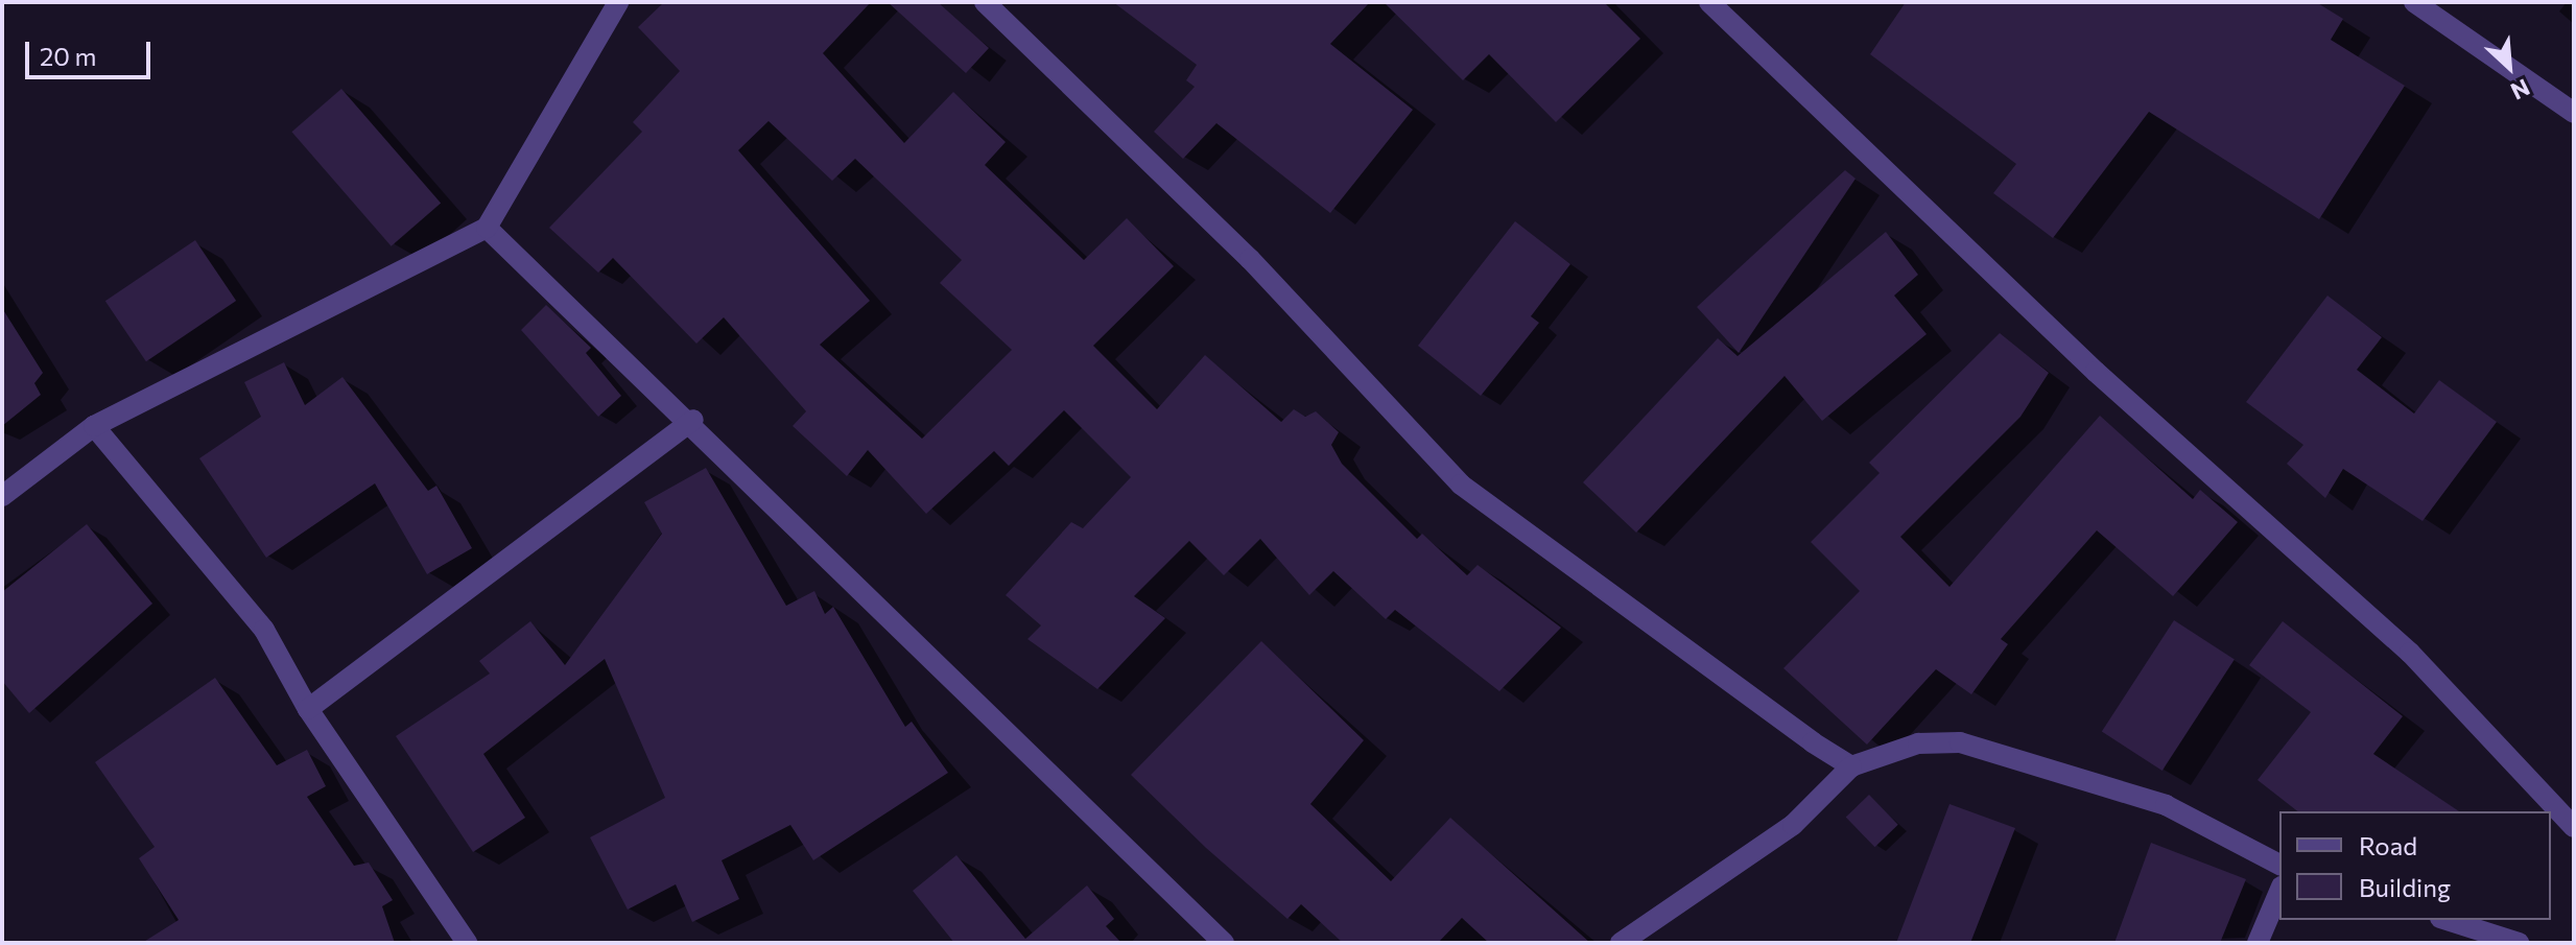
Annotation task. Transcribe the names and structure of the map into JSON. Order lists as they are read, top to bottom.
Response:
{
  "legend": ["Road", "Building"],
  "scale_bar": "20 m",
  "north": "bottom right"
}
